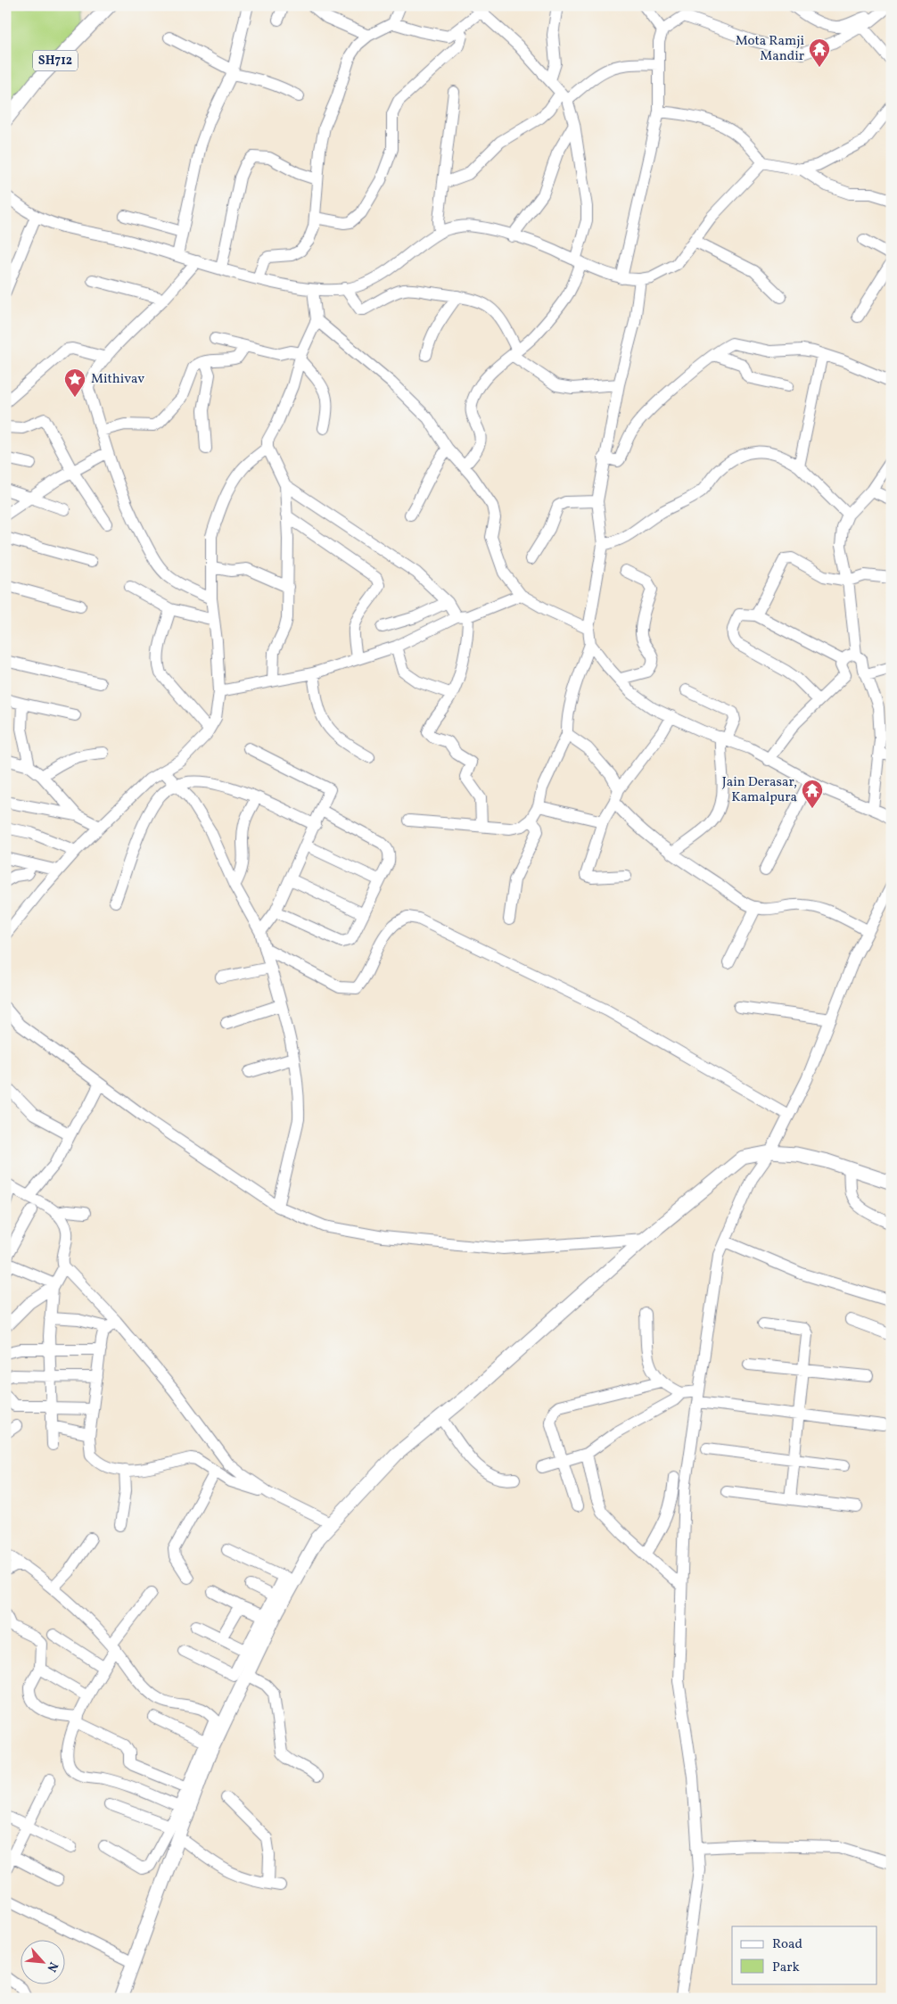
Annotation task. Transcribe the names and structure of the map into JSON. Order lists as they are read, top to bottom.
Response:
{
  "streets": {
    "main road": ["SH712"]
  },
  "places": {
    "temple": ["Mota Ramji Mandir", "Jain Derasar, Kamalpura"],
    "place": ["Mithivav"]
  },
  "legend": ["Road", "Park"],
  "north": "bottom right"
}
